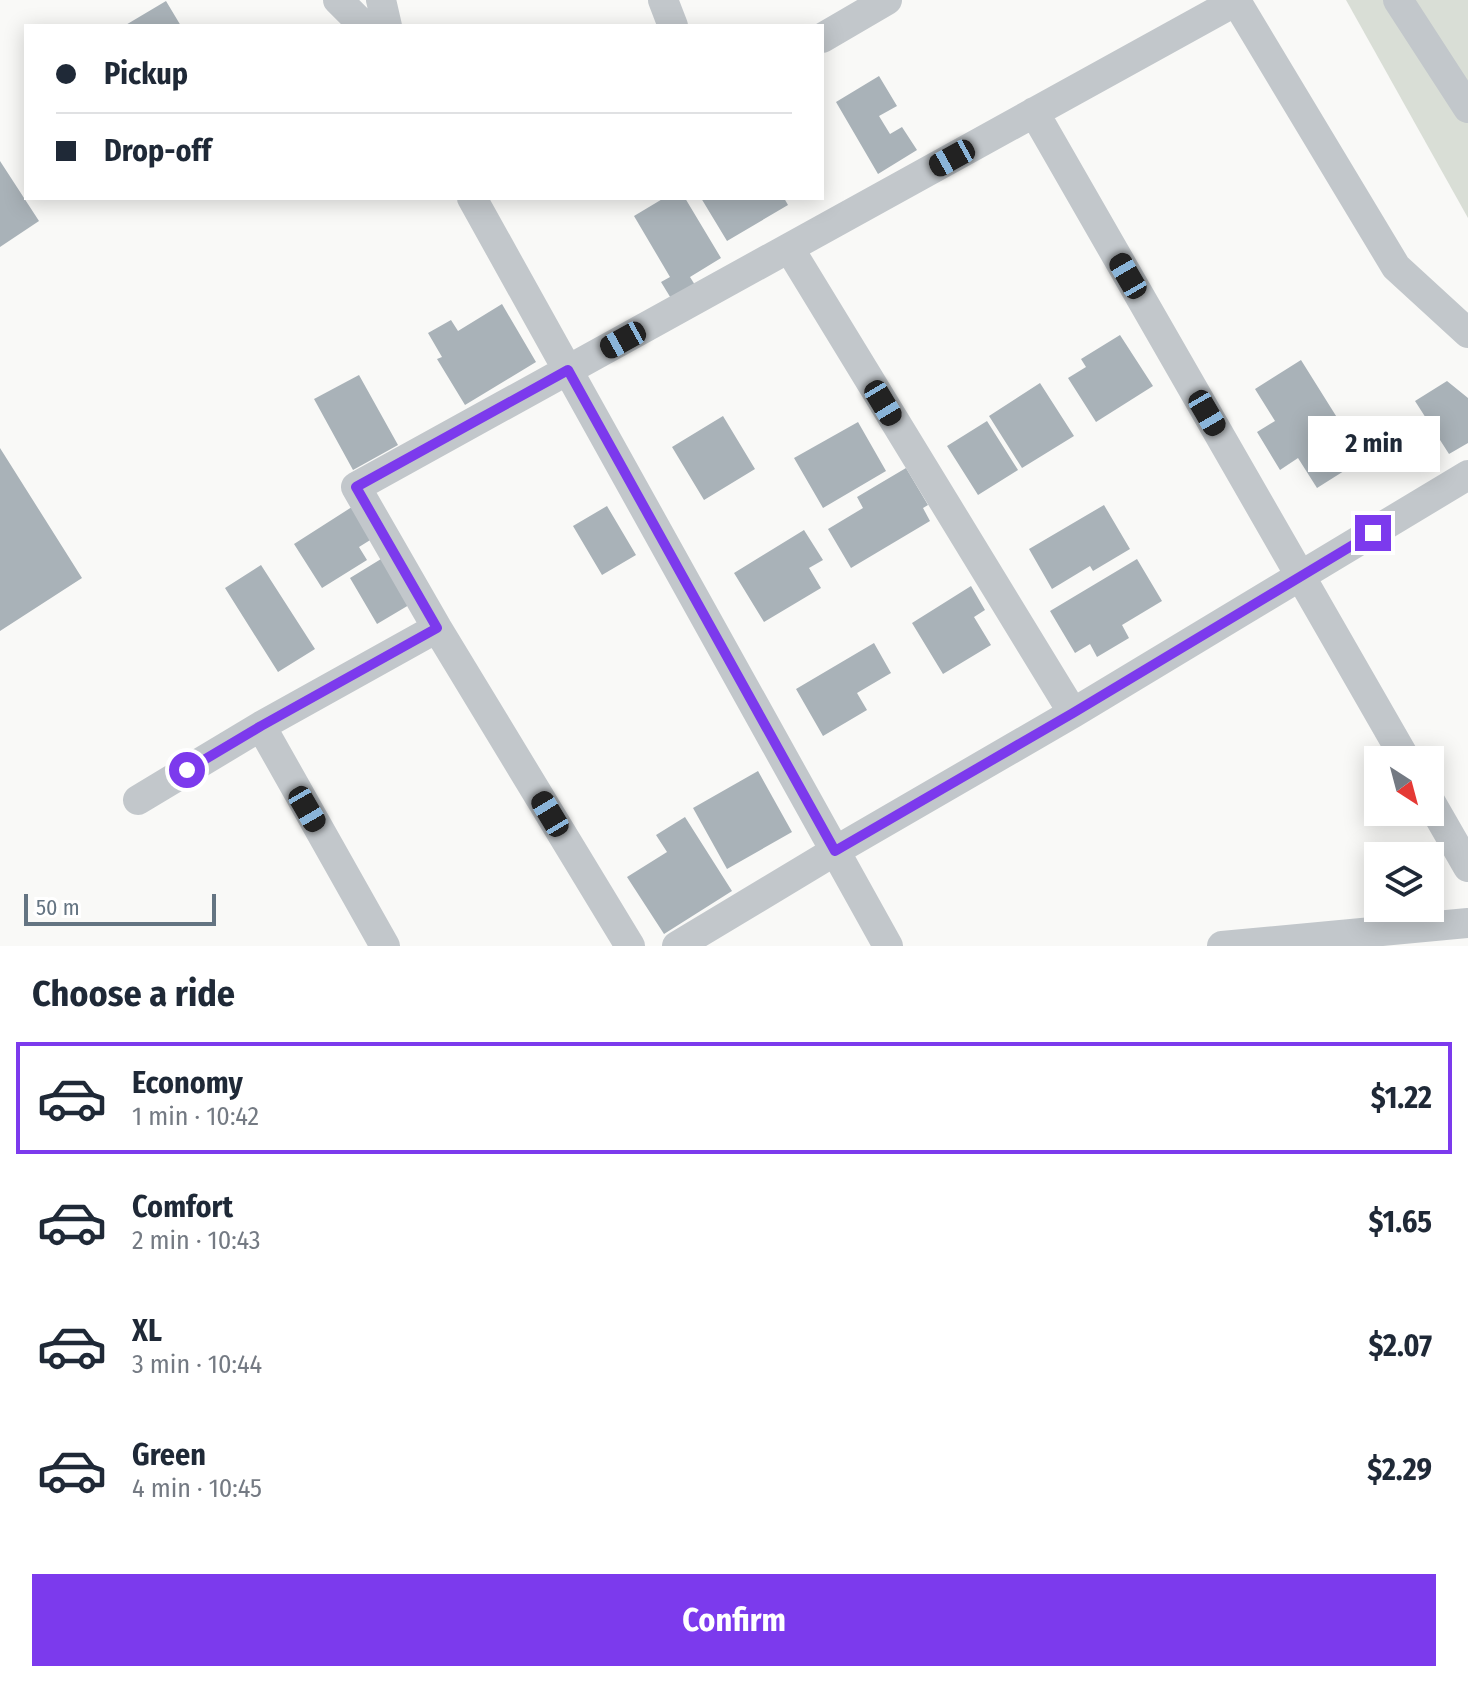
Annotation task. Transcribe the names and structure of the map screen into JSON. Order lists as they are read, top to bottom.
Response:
{
  "scale_bar": "50 m",
  "north": "bottom right",
  "page": {
    "banner": ["Pickup", "Drop-off"],
    "bubble": "2 min",
    "scale": "50 m",
    "heading": "Choose a ride",
    "list": [
      {
        "name": "Economy",
        "note": "1 min · 10:42",
        "value": "$1.22"
      },
      {
        "name": "Comfort",
        "note": "2 min · 10:43",
        "value": "$1.65"
      },
      {
        "name": "XL",
        "note": "3 min · 10:44",
        "value": "$2.07"
      },
      {
        "name": "Green",
        "note": "4 min · 10:45",
        "value": "$2.29"
      }
    ],
    "buttons": "Confirm"
  }
}
